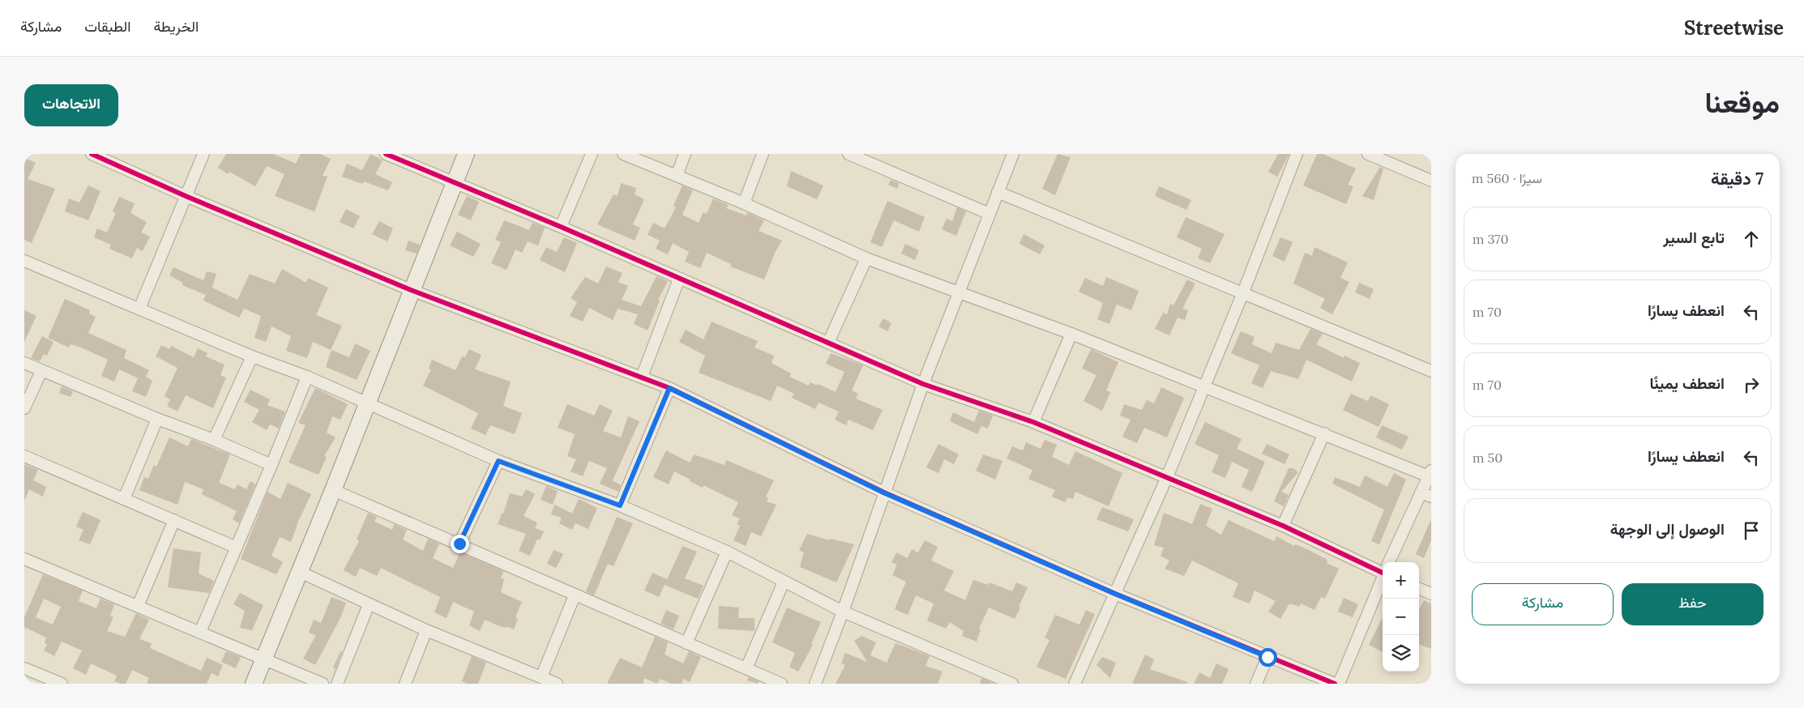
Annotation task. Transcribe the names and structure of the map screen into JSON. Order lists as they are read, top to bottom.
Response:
{
  "page": {
    "header": "Streetwise",
    "nav": ["الخريطة", "الطبقات", "مشاركة"],
    "title": "موقعنا",
    "buttons": [
      "الاتجاهات",
      ["حفظ", "مشاركة"]
    ],
    "heading": ["7 دقيقة", "سيرًا · 560 m"],
    "list": [
      ["تابع السير", "370 m"],
      ["انعطف يسارًا", "70 m"],
      ["انعطف يمينًا", "70 m"],
      ["انعطف يسارًا", "50 m"],
      "الوصول إلى الوجهة"
    ],
    "map_buttons": ["+", "−"]
  }
}
